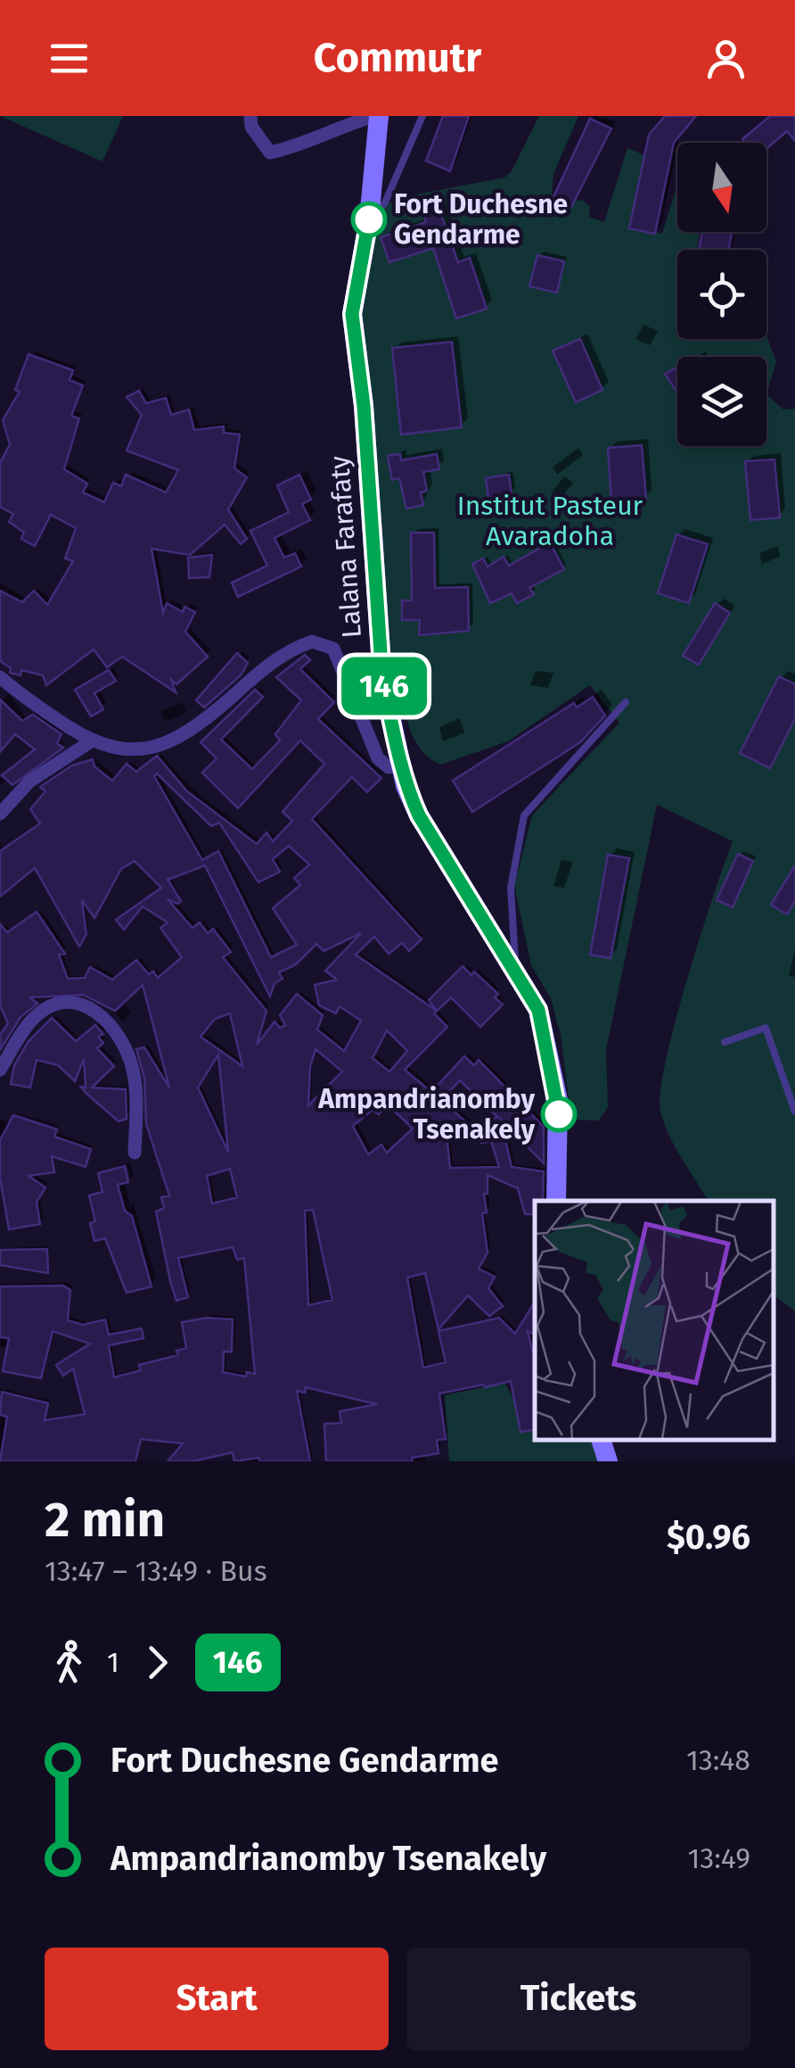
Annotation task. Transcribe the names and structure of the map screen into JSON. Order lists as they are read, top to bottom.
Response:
{
  "streets": {
    "main road": ["Lalana Farafaty"]
  },
  "parks": ["Institut Pasteur Avaradoha"],
  "places": ["Fort Duchesne Gendarme", "Ampandrianomby Tsenakely"],
  "lines": ["bus line 146"],
  "north": "bottom",
  "page": {
    "header": "Commutr",
    "on_map": "146",
    "heading": ["2 min", "13:47 – 13:49 · Bus", "$0.96"],
    "legs": ["1", "146"],
    "list": [
      {
        "name": "Fort Duchesne Gendarme",
        "value": "13:48"
      },
      {
        "name": "Ampandrianomby Tsenakely",
        "value": "13:49"
      }
    ],
    "buttons": ["Start", "Tickets"]
  }
}
